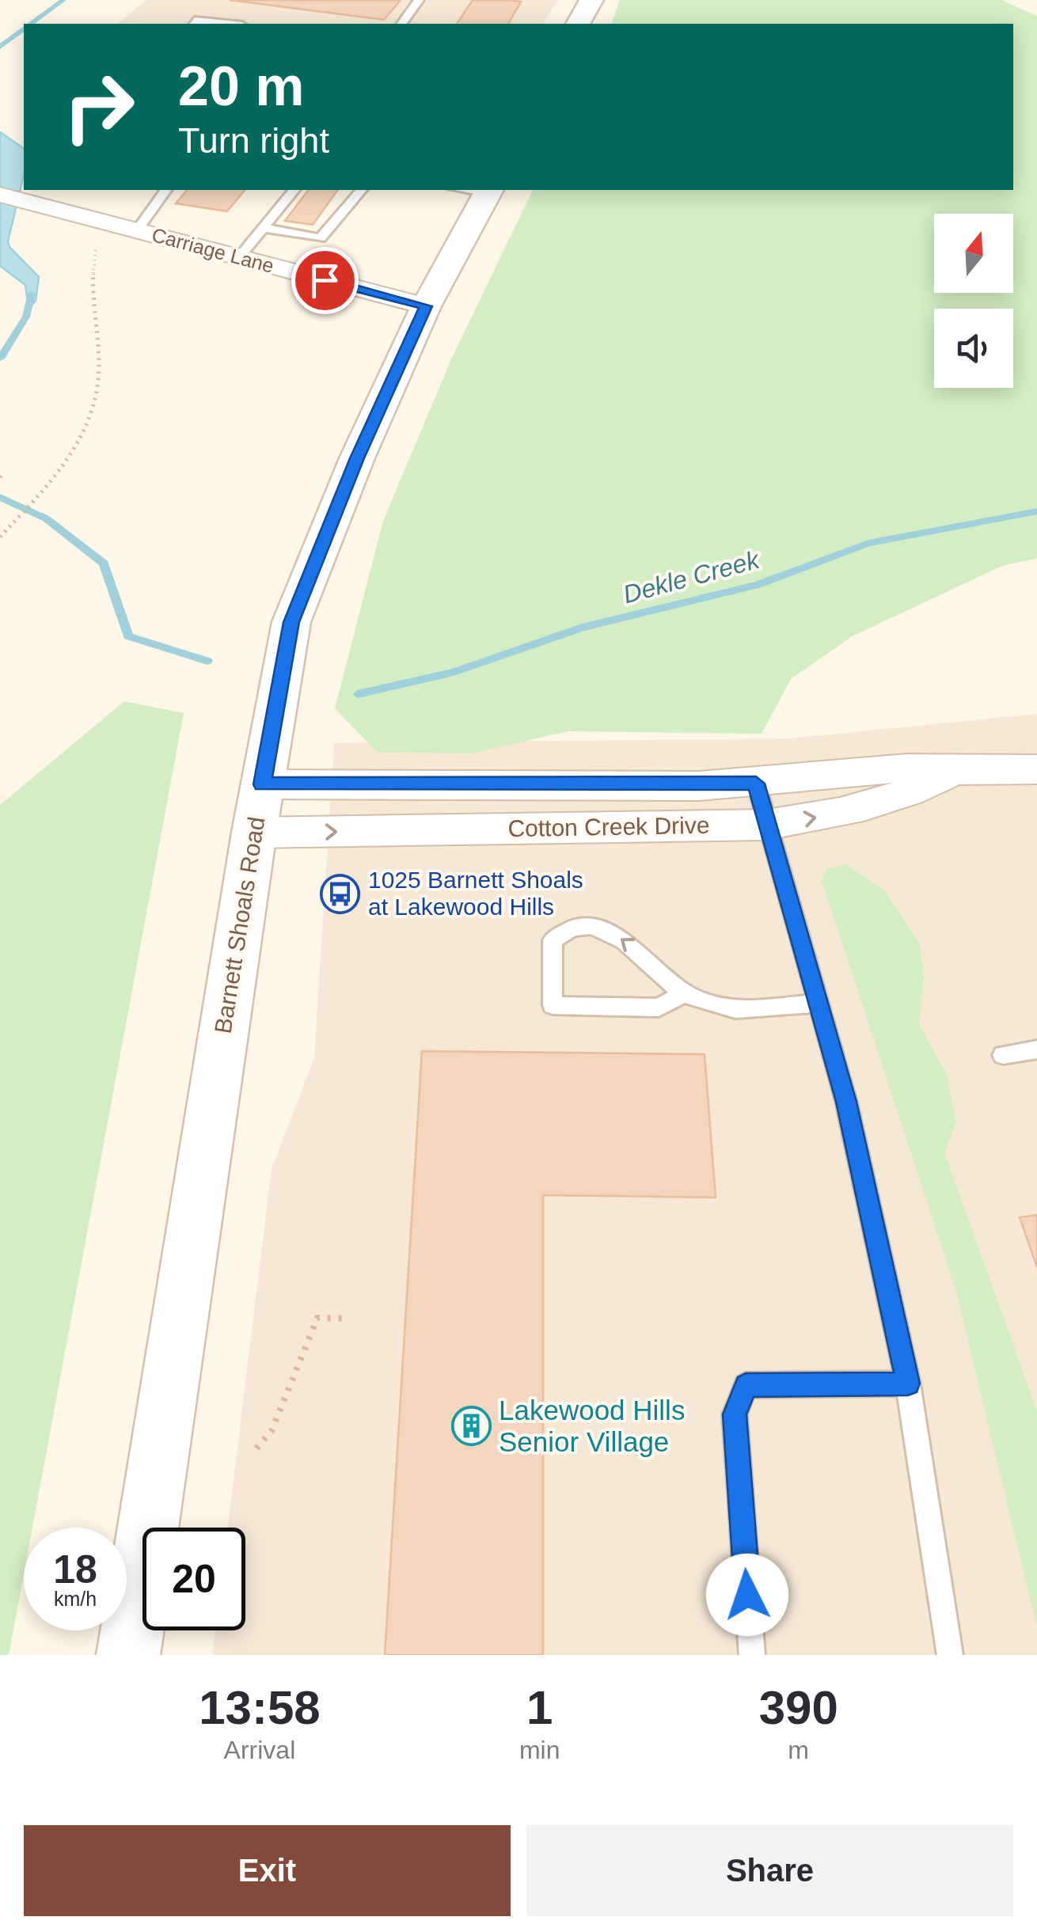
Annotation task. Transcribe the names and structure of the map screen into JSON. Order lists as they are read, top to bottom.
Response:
{
  "streets": {
    "main road": ["Barnett Shoals Road"],
    "street": ["Carriage Lane", "Cotton Creek Drive"]
  },
  "crossings": [
    ["Carriage Lane", "Barnett Shoals Road"],
    ["Cotton Creek Drive", "Barnett Shoals Road"]
  ],
  "water": ["Dekle Creek"],
  "places": {
    "bus stop": ["1025 Barnett Shoals at Lakewood Hills"],
    "building": ["Lakewood Hills Senior Village"]
  },
  "north": "top",
  "page": {
    "turn": ["20 m", "Turn right"],
    "speed": "18 km/h",
    "limit": "20",
    "eta": [
      "13:58",
      "Arrival",
      "1",
      "min",
      "390",
      "m"
    ],
    "buttons": ["Exit", "Share"]
  }
}
